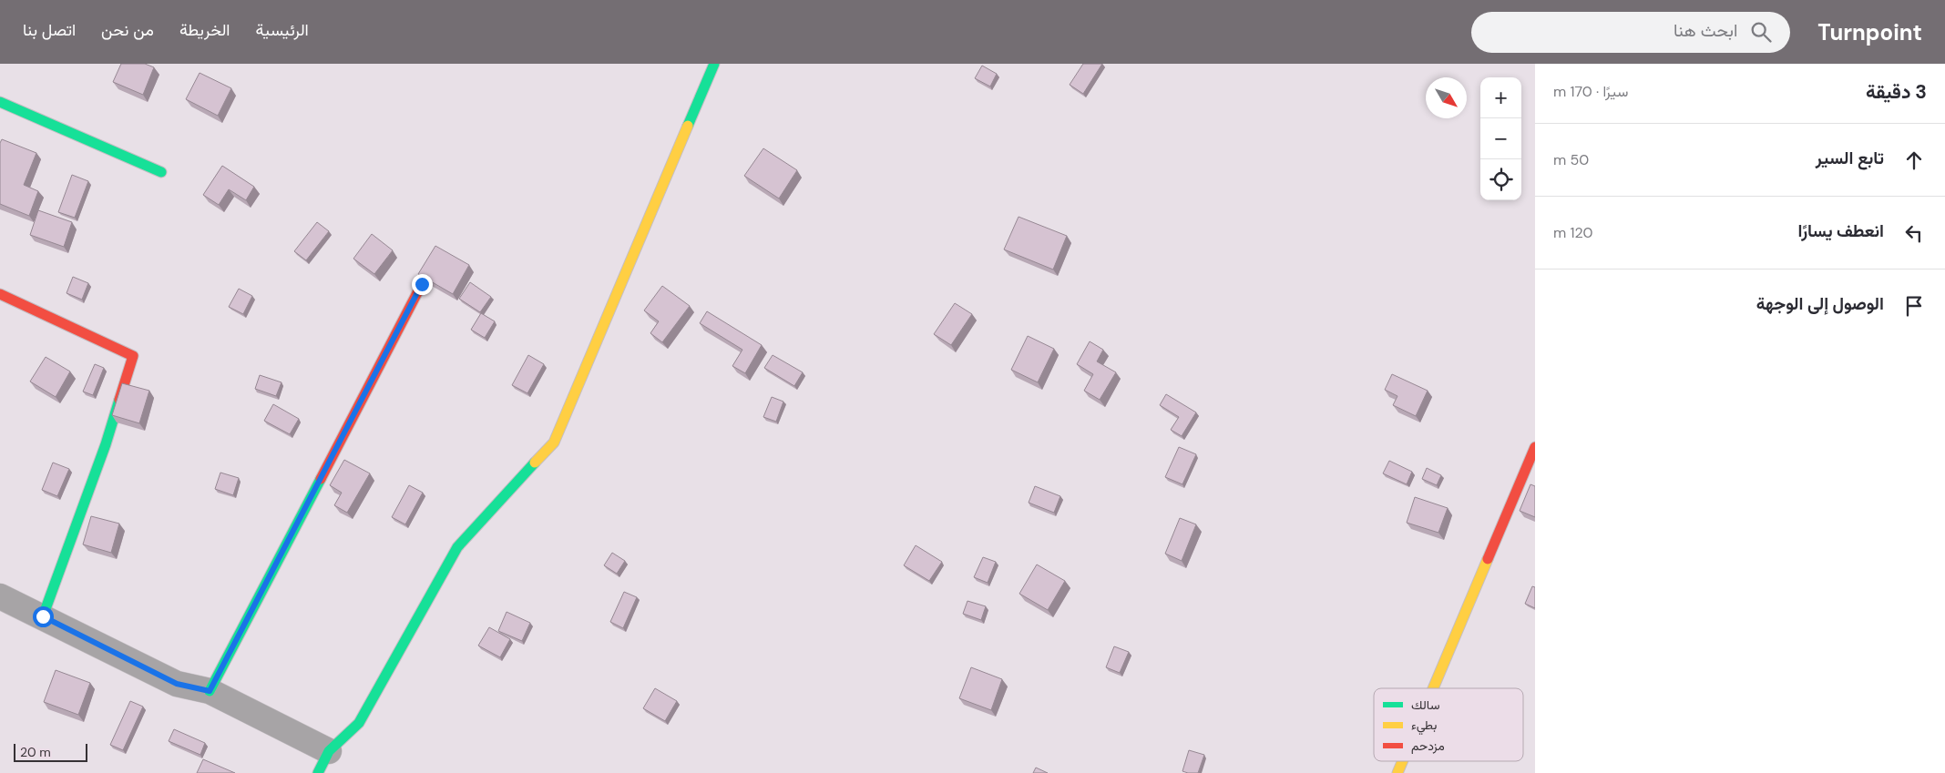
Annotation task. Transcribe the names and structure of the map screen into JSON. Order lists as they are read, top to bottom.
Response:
{
  "legend": ["سالك", "بطيء", "مزدحم"],
  "scale_bar": "20 m",
  "north": "bottom right",
  "page": {
    "header": "Turnpoint",
    "search": "ابحث هنا",
    "nav": [
      "الرئيسية",
      "الخريطة",
      "من نحن",
      "اتصل بنا"
    ],
    "heading": ["3 دقيقة", "سيرًا · 170 m"],
    "map_buttons": ["+", "−"],
    "list": [
      ["تابع السير", "50 m"],
      ["انعطف يسارًا", "120 m"],
      "الوصول إلى الوجهة"
    ],
    "scale": "20 m"
  }
}
